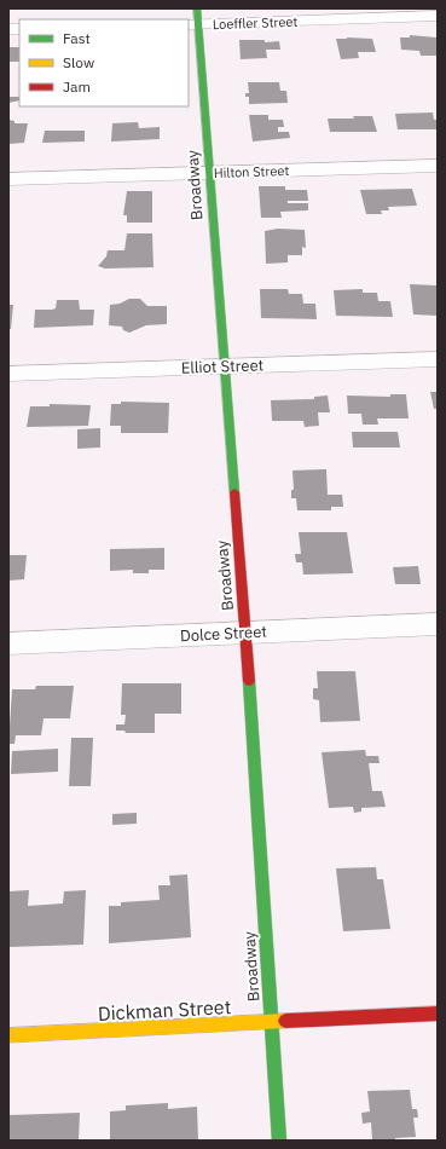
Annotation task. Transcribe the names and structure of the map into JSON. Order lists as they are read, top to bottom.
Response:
{
  "streets": {
    "street": [
      "Loeffler Street",
      "Hilton Street",
      "Broadway",
      "Elliot Street",
      "Dolce Street",
      "Dickman Street"
    ]
  },
  "crossings": [
    ["Loeffler Street", "Broadway"],
    ["Hilton Street", "Broadway"],
    ["Broadway", "Elliot Street"],
    ["Broadway", "Dolce Street"],
    ["Broadway", "Dickman Street"]
  ],
  "legend": ["Fast", "Slow", "Jam"]
}
